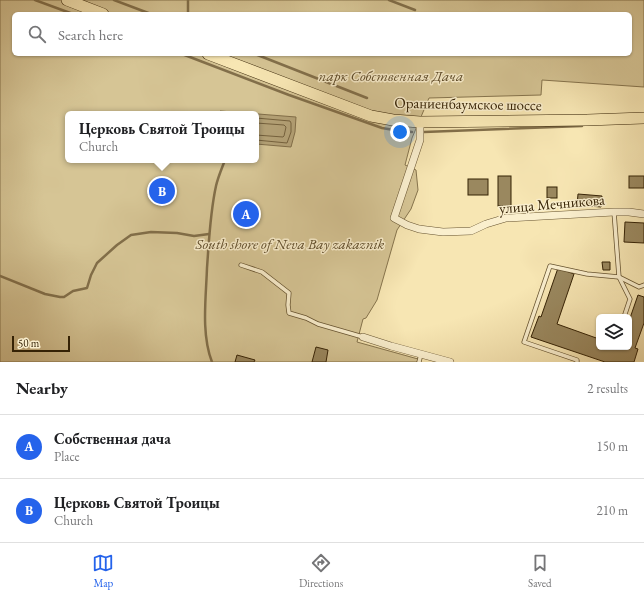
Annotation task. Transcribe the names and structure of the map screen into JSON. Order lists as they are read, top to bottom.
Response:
{
  "streets": {
    "main road": ["Ораниенбаумское шоссе"],
    "street": ["улица Мечникова"]
  },
  "crossings": [
    ["Ораниенбаумское шоссе", "улица Мечникова"]
  ],
  "parks": ["парк Собственная Дача", "South shore of Neva Bay zakaznik"],
  "scale_bar": "50 m",
  "page": {
    "search": "Search here",
    "popup": ["Церковь Святой Троицы", "Church"],
    "pins": ["B", "A"],
    "scale": "50 m",
    "heading": ["Nearby", "2 results"],
    "list": [
      {
        "mark": "A",
        "name": "Собственная дача",
        "note": "Place",
        "value": "150 m"
      },
      {
        "mark": "B",
        "name": "Церковь Святой Троицы",
        "note": "Church",
        "value": "210 m"
      }
    ],
    "nav": ["Map", "Directions", "Saved"]
  }
}
